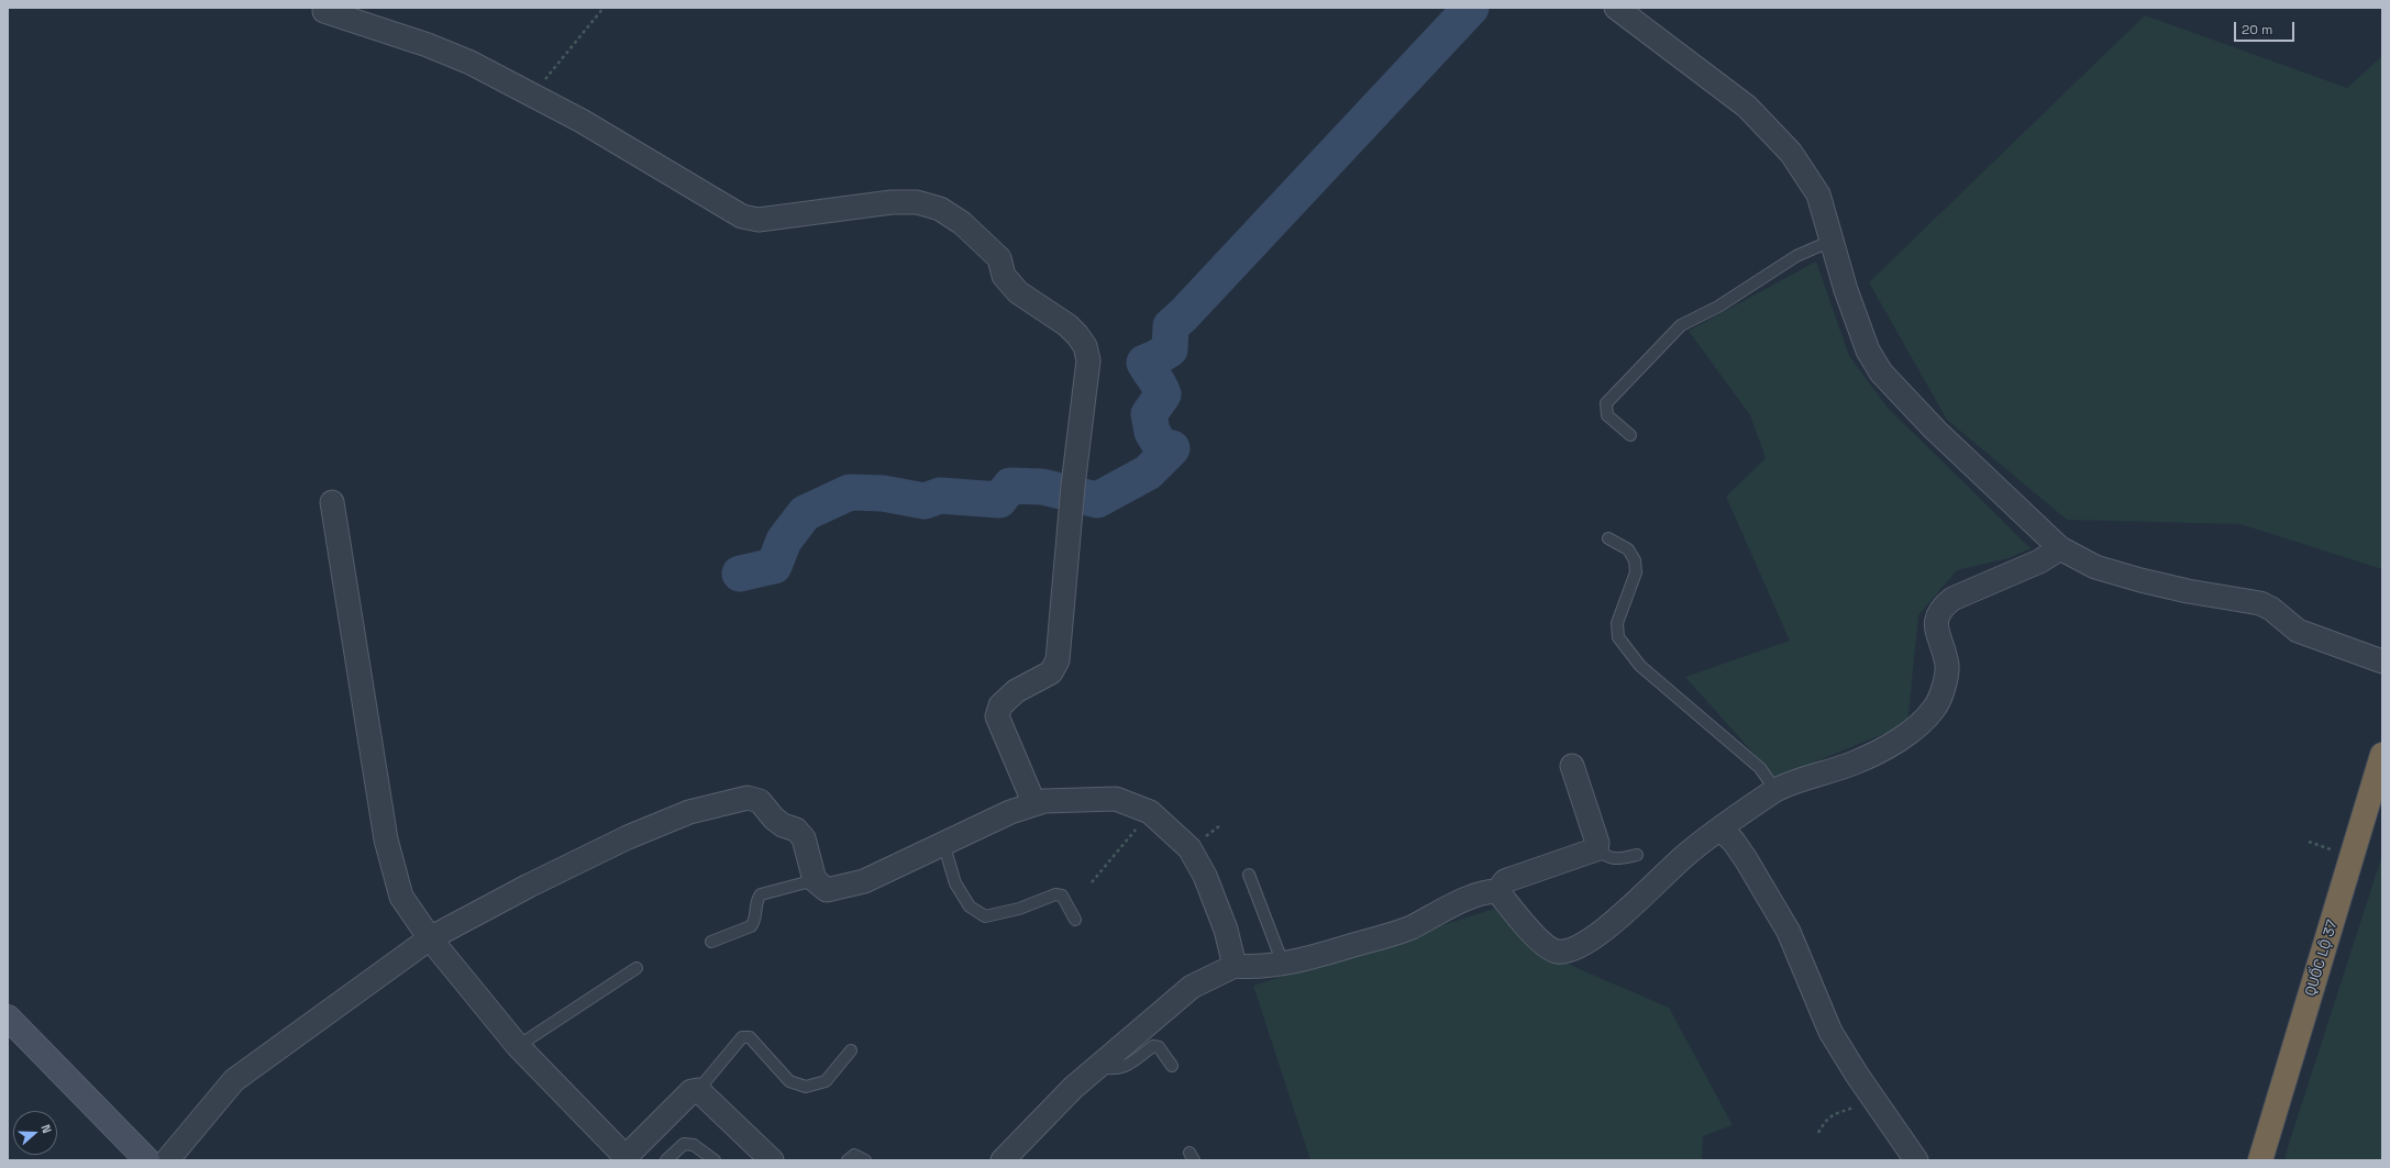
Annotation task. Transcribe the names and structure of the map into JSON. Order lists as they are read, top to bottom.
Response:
{
  "streets": {
    "highway": ["QUỐC LỘ 37"]
  },
  "scale_bar": "20 m",
  "north": "right"
}
